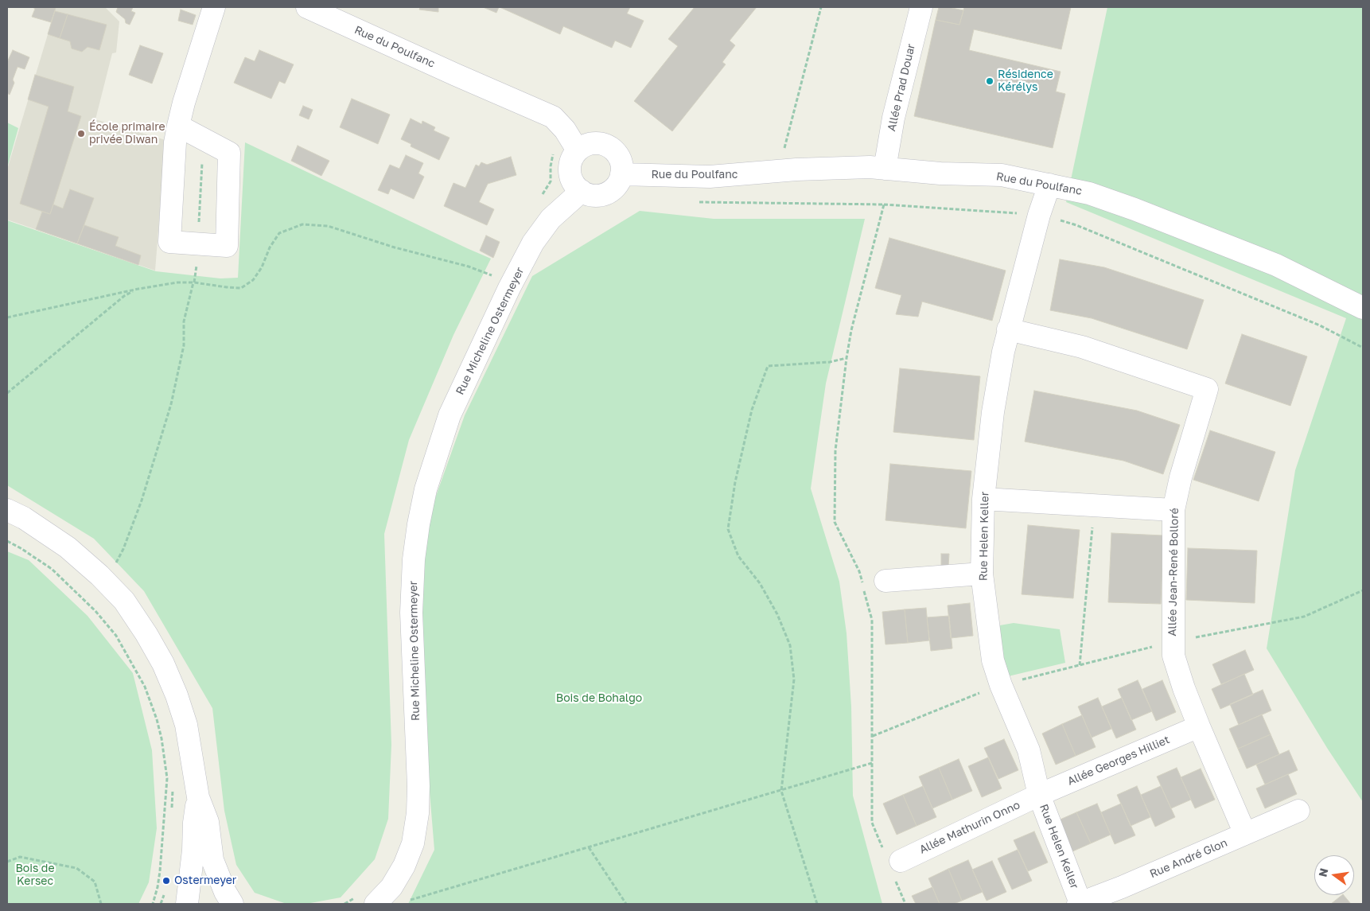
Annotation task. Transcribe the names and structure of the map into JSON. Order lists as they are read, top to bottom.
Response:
{
  "streets": {
    "street": [
      "Rue du Poulfanc",
      "Allée Prad Douar",
      "Rue Micheline Ostermeyer",
      "Rue Helen Keller",
      "Allée Jean-René Bolloré",
      "Allée Georges Hilliet",
      "Allée Mathurin Onno",
      "Rue André Glon"
    ]
  },
  "crossings": [
    ["Rue du Poulfanc", "Allée Prad Douar"],
    ["Rue du Poulfanc", "Rue Micheline Ostermeyer"],
    ["Rue du Poulfanc", "Rue Helen Keller"],
    ["Rue Helen Keller", "Allée Jean-René Bolloré"],
    ["Rue Helen Keller", "Allée Georges Hilliet"],
    ["Rue Helen Keller", "Allée Mathurin Onno"],
    ["Rue Helen Keller", "Rue André Glon"],
    ["Allée Jean-René Bolloré", "Allée Georges Hilliet"],
    ["Allée Jean-René Bolloré", "Rue André Glon"],
    ["Allée Georges Hilliet", "Allée Mathurin Onno"]
  ],
  "parks": ["Bois de Bohalgo", "Bois de Kersec"],
  "places": ["Résidence Kérélys", "École primaire privée Diwan", "Ostermeyer"],
  "north": "left"
}
